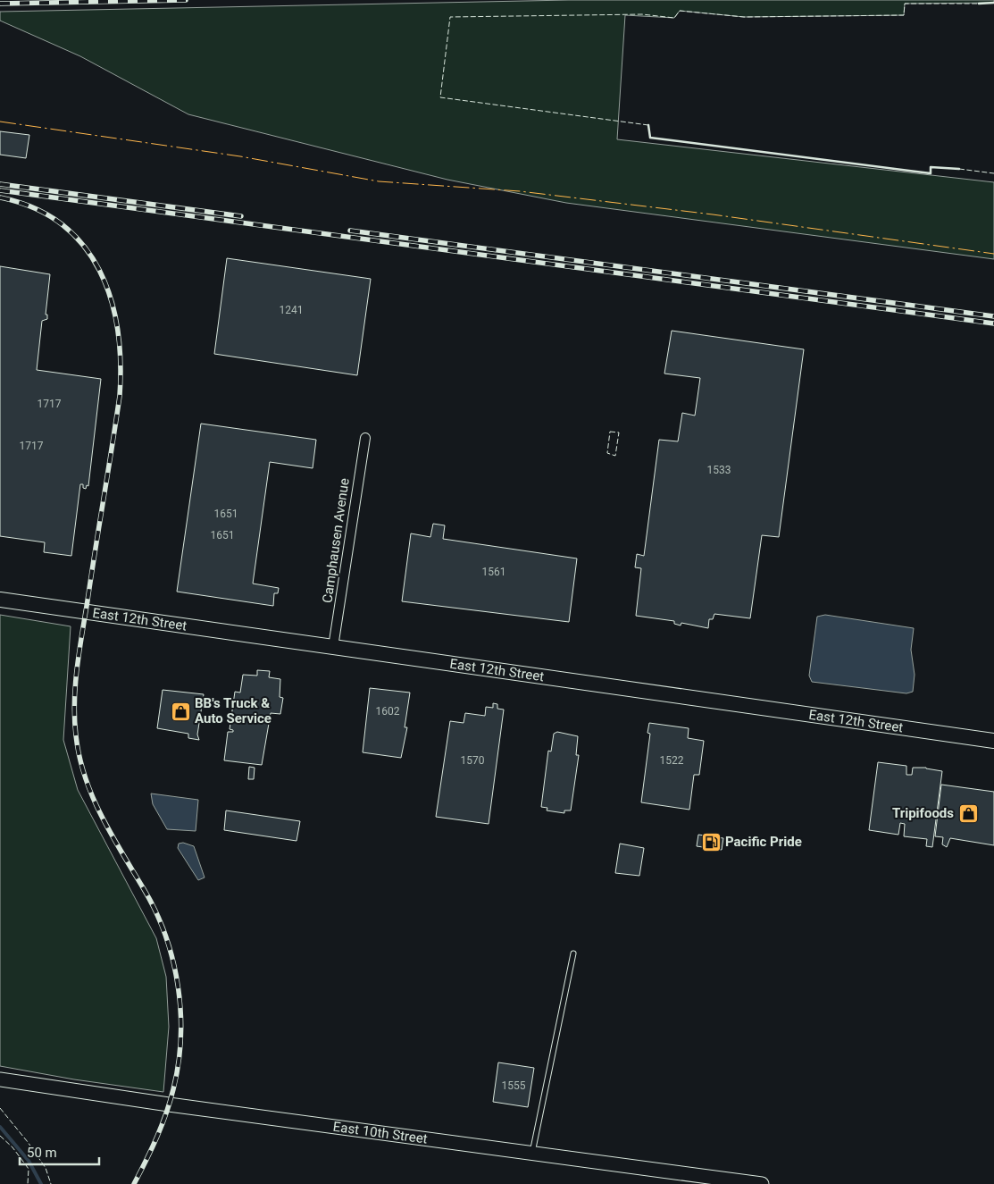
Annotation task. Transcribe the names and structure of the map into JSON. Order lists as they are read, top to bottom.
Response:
{
  "streets": {
    "main road": ["East 12th Street"],
    "street": ["Camphausen Avenue", "East 10th Street"]
  },
  "crossings": [
    ["Camphausen Avenue", "East 12th Street"]
  ],
  "places": {
    "shop": ["BB's Truck & Auto Service", "Tripifoods"],
    "fuel station": ["Pacific Pride"]
  },
  "house_numbers": [
    "1241",
    "1717",
    "1717",
    "1533",
    "1651",
    "1651",
    "1561",
    "1602",
    "1570",
    "1522",
    "1555"
  ],
  "scale_bar": "50 m"
}
